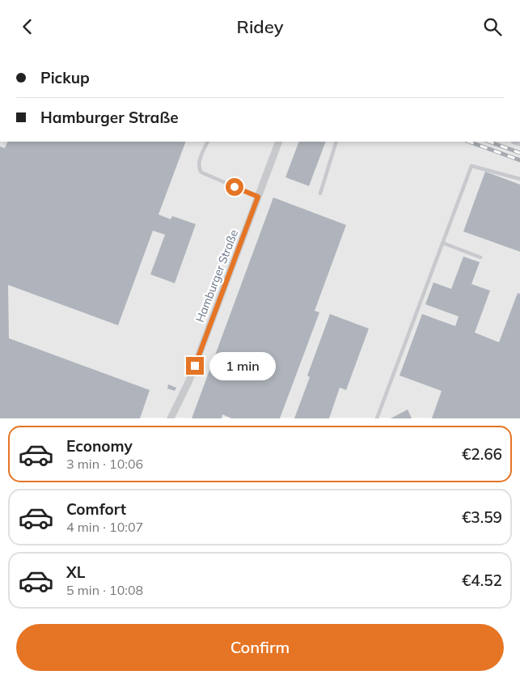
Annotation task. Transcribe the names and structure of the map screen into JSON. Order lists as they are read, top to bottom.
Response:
{
  "streets": {
    "street": ["Hamburger Straße"]
  },
  "page": {
    "header": "Ridey",
    "banner": ["Pickup", "Hamburger Straße"],
    "bubble": "1 min",
    "list": [
      {
        "name": "Economy",
        "note": "3 min · 10:06",
        "value": "€2.66"
      },
      {
        "name": "Comfort",
        "note": "4 min · 10:07",
        "value": "€3.59"
      },
      {
        "name": "XL",
        "note": "5 min · 10:08",
        "value": "€4.52"
      }
    ],
    "buttons": "Confirm"
  }
}
